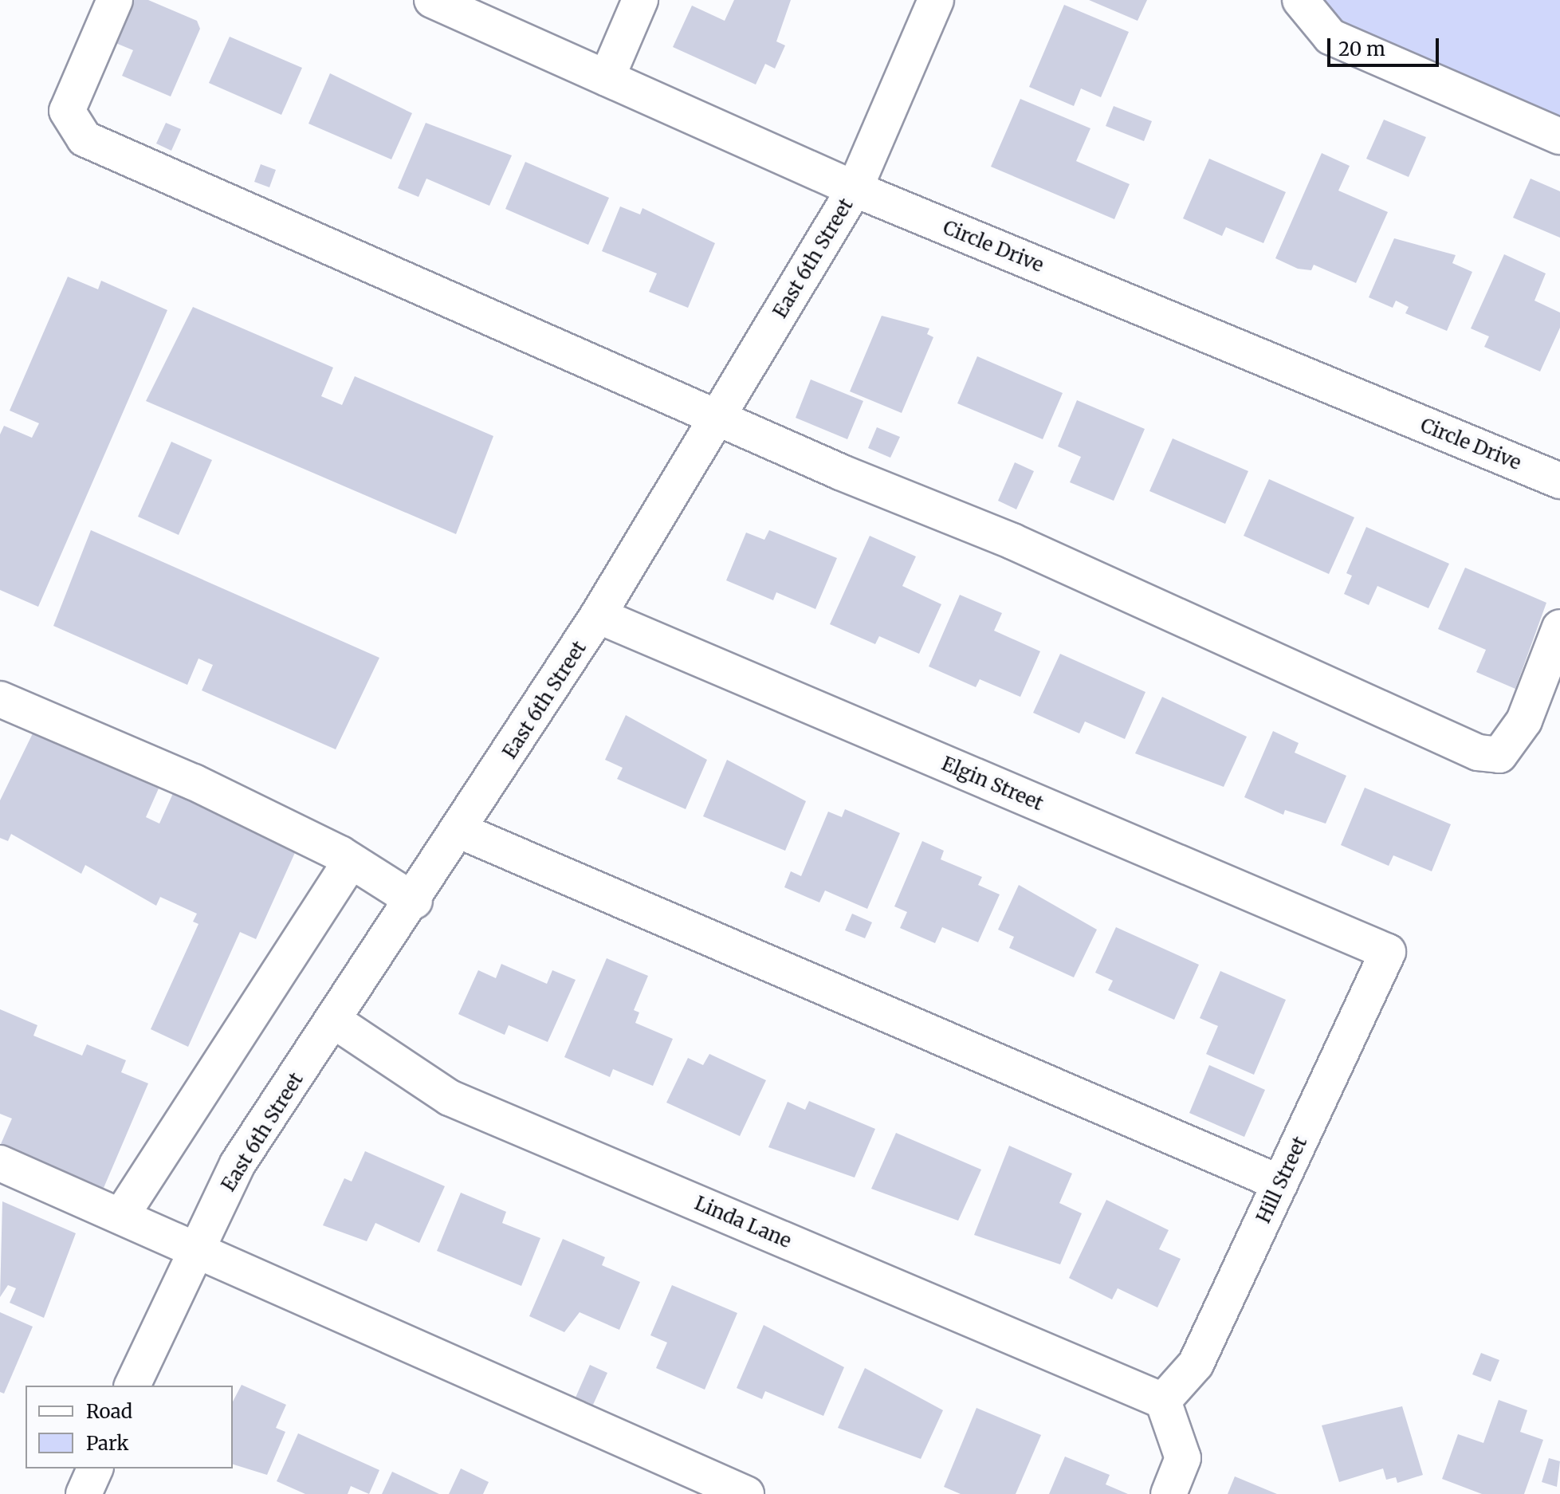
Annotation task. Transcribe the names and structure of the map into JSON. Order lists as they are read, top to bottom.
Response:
{
  "streets": {
    "street": [
      "Circle Drive",
      "East 6th Street",
      "Elgin Street",
      "Hill Street",
      "Linda Lane"
    ]
  },
  "crossings": [
    ["Circle Drive", "East 6th Street"],
    ["East 6th Street", "Elgin Street"],
    ["East 6th Street", "Linda Lane"],
    ["Elgin Street", "Hill Street"],
    ["Hill Street", "Linda Lane"]
  ],
  "legend": ["Road", "Park"],
  "scale_bar": "20 m"
}
